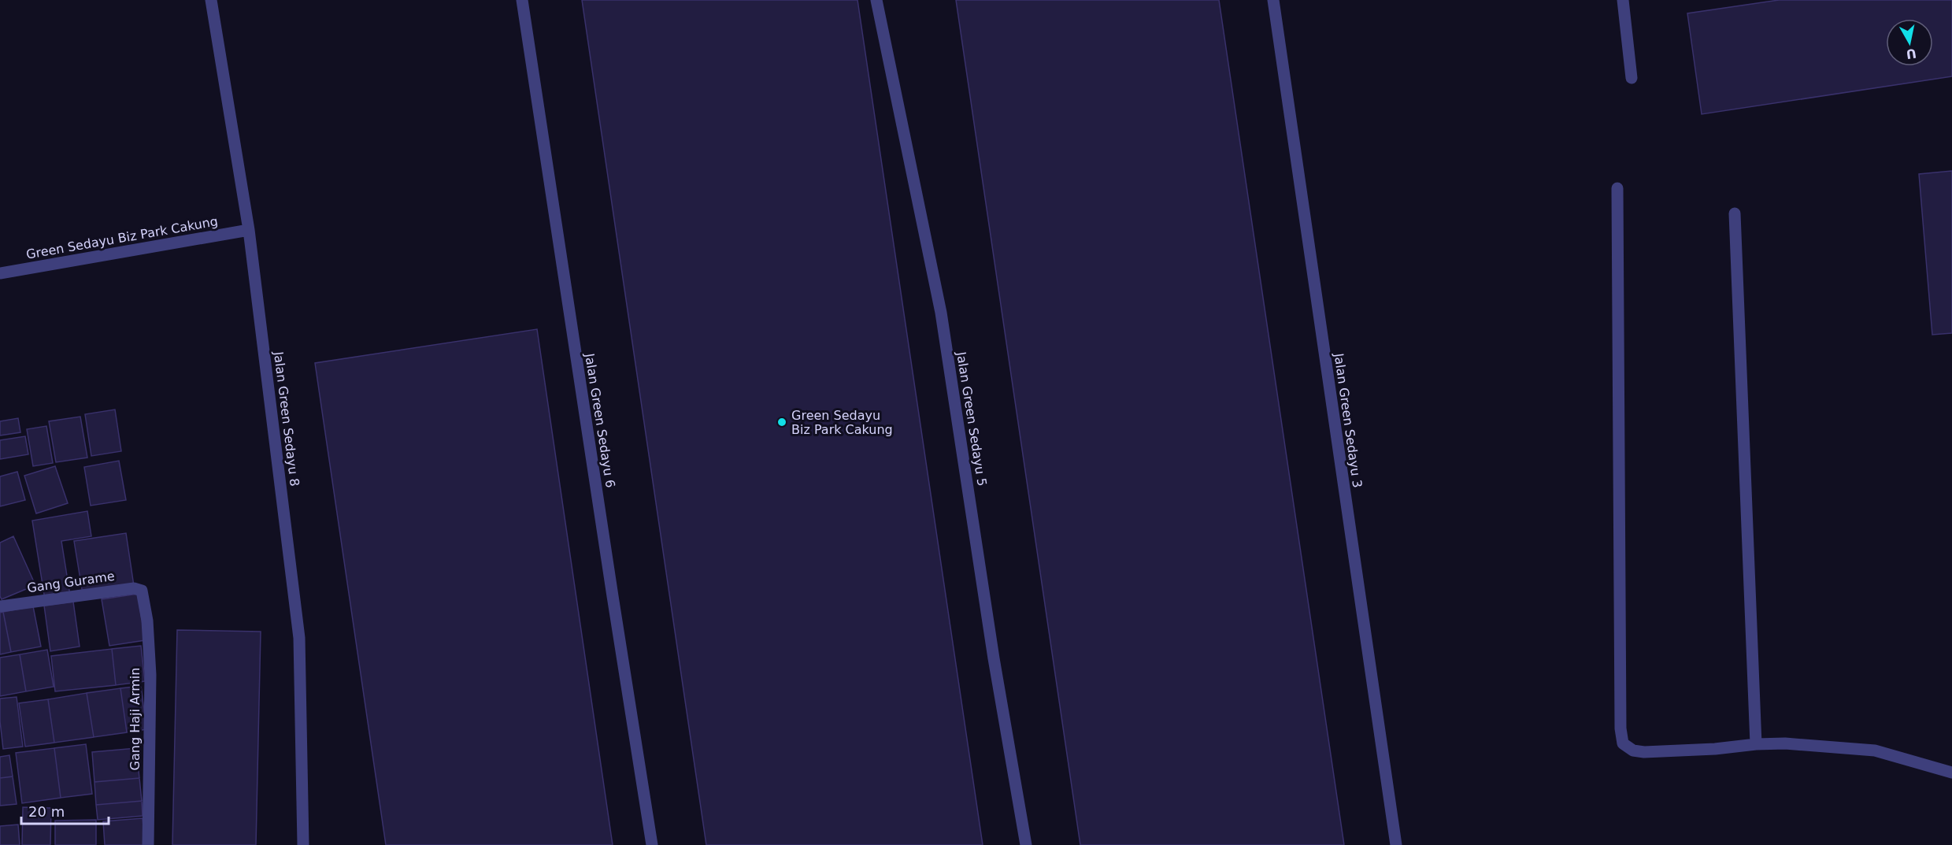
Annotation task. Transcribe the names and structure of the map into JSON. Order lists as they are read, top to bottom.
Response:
{
  "streets": {
    "street": [
      "Green Sedayu Biz Park Cakung",
      "Jalan Green Sedayu 8",
      "Jalan Green Sedayu 5",
      "Jalan Green Sedayu 6",
      "Jalan Green Sedayu 3",
      "Gang Gurame",
      "Gang Haji Armin"
    ]
  },
  "crossings": [
    ["Green Sedayu Biz Park Cakung", "Jalan Green Sedayu 8"],
    ["Gang Gurame", "Gang Haji Armin"]
  ],
  "places": ["Green Sedayu Biz Park Cakung"],
  "scale_bar": "20 m",
  "north": "bottom"
}
